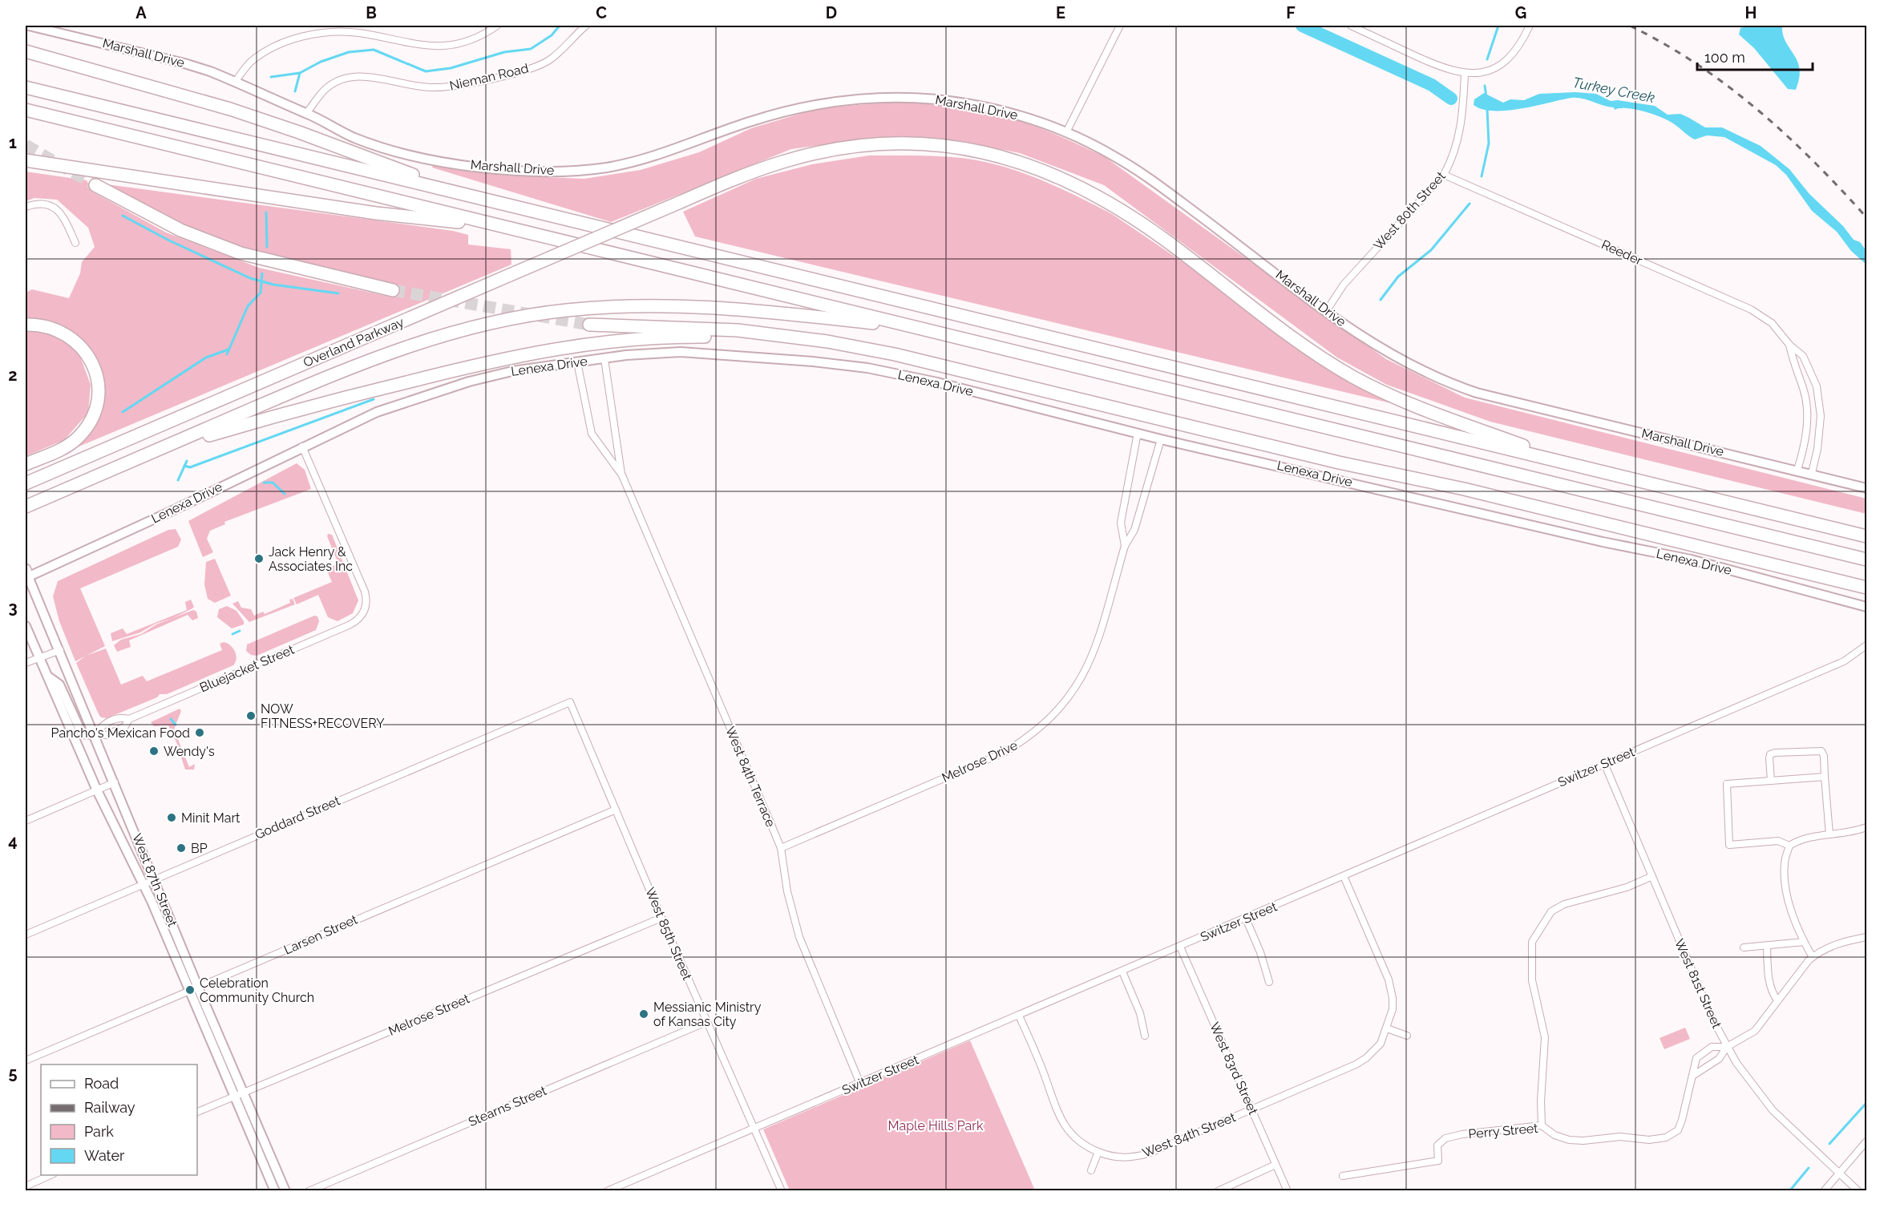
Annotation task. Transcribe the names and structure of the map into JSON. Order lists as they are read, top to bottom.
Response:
{
  "streets": {
    "highway": ["Overland Parkway"],
    "street": [
      "Marshall Drive",
      "Nieman Road",
      "West 80th Street",
      "Reeder",
      "Lenexa Drive",
      "Bluejacket Street",
      "Melrose Drive",
      "Switzer Street",
      "West 84th Terrace",
      "Goddard Street",
      "West 87th Street",
      "West 85th Street",
      "Larsen Street",
      "West 81st Street",
      "Melrose Street",
      "West 83rd Street",
      "Stearns Street",
      "Perry Street",
      "West 84th Street"
    ]
  },
  "crossings": [
    ["Marshall Drive", "Nieman Road"],
    ["Marshall Drive", "West 80th Street"],
    ["Marshall Drive", "Reeder"],
    ["West 80th Street", "Reeder"],
    ["Lenexa Drive", "Bluejacket Street"],
    ["Lenexa Drive", "Melrose Drive"],
    ["Lenexa Drive", "West 84th Terrace"],
    ["Lenexa Drive", "West 87th Street"],
    ["Bluejacket Street", "West 87th Street"],
    ["Melrose Drive", "West 84th Terrace"],
    ["Switzer Street", "West 84th Terrace"],
    ["Switzer Street", "West 85th Street"],
    ["Switzer Street", "West 81st Street"],
    ["Switzer Street", "West 83rd Street"],
    ["Switzer Street", "West 84th Street"],
    ["Goddard Street", "West 87th Street"],
    ["Goddard Street", "West 85th Street"],
    ["West 87th Street", "Larsen Street"],
    ["West 87th Street", "Melrose Street"],
    ["West 85th Street", "Larsen Street"],
    ["West 85th Street", "Melrose Street"],
    ["West 85th Street", "Stearns Street"],
    ["West 81st Street", "Perry Street"],
    ["West 83rd Street", "West 84th Street"]
  ],
  "water": ["Turkey Creek"],
  "parks": ["Maple Hills Park"],
  "places": [
    "Jack Henry & Associates Inc",
    "NOW FITNESS+RECOVERY",
    "Pancho's Mexican Food",
    "Wendy's",
    "Minit Mart",
    "BP",
    "Celebration Community Church",
    "Messianic Ministry of Kansas City"
  ],
  "legend": [
    "Road",
    "Railway",
    "Park",
    "Water"
  ],
  "scale_bar": "100 m",
  "grid": {
    "columns": [
      "A",
      "B",
      "C",
      "D",
      "E",
      "F",
      "G",
      "H"
    ],
    "rows": [
      "1",
      "2",
      "3",
      "4",
      "5"
    ]
  }
}
